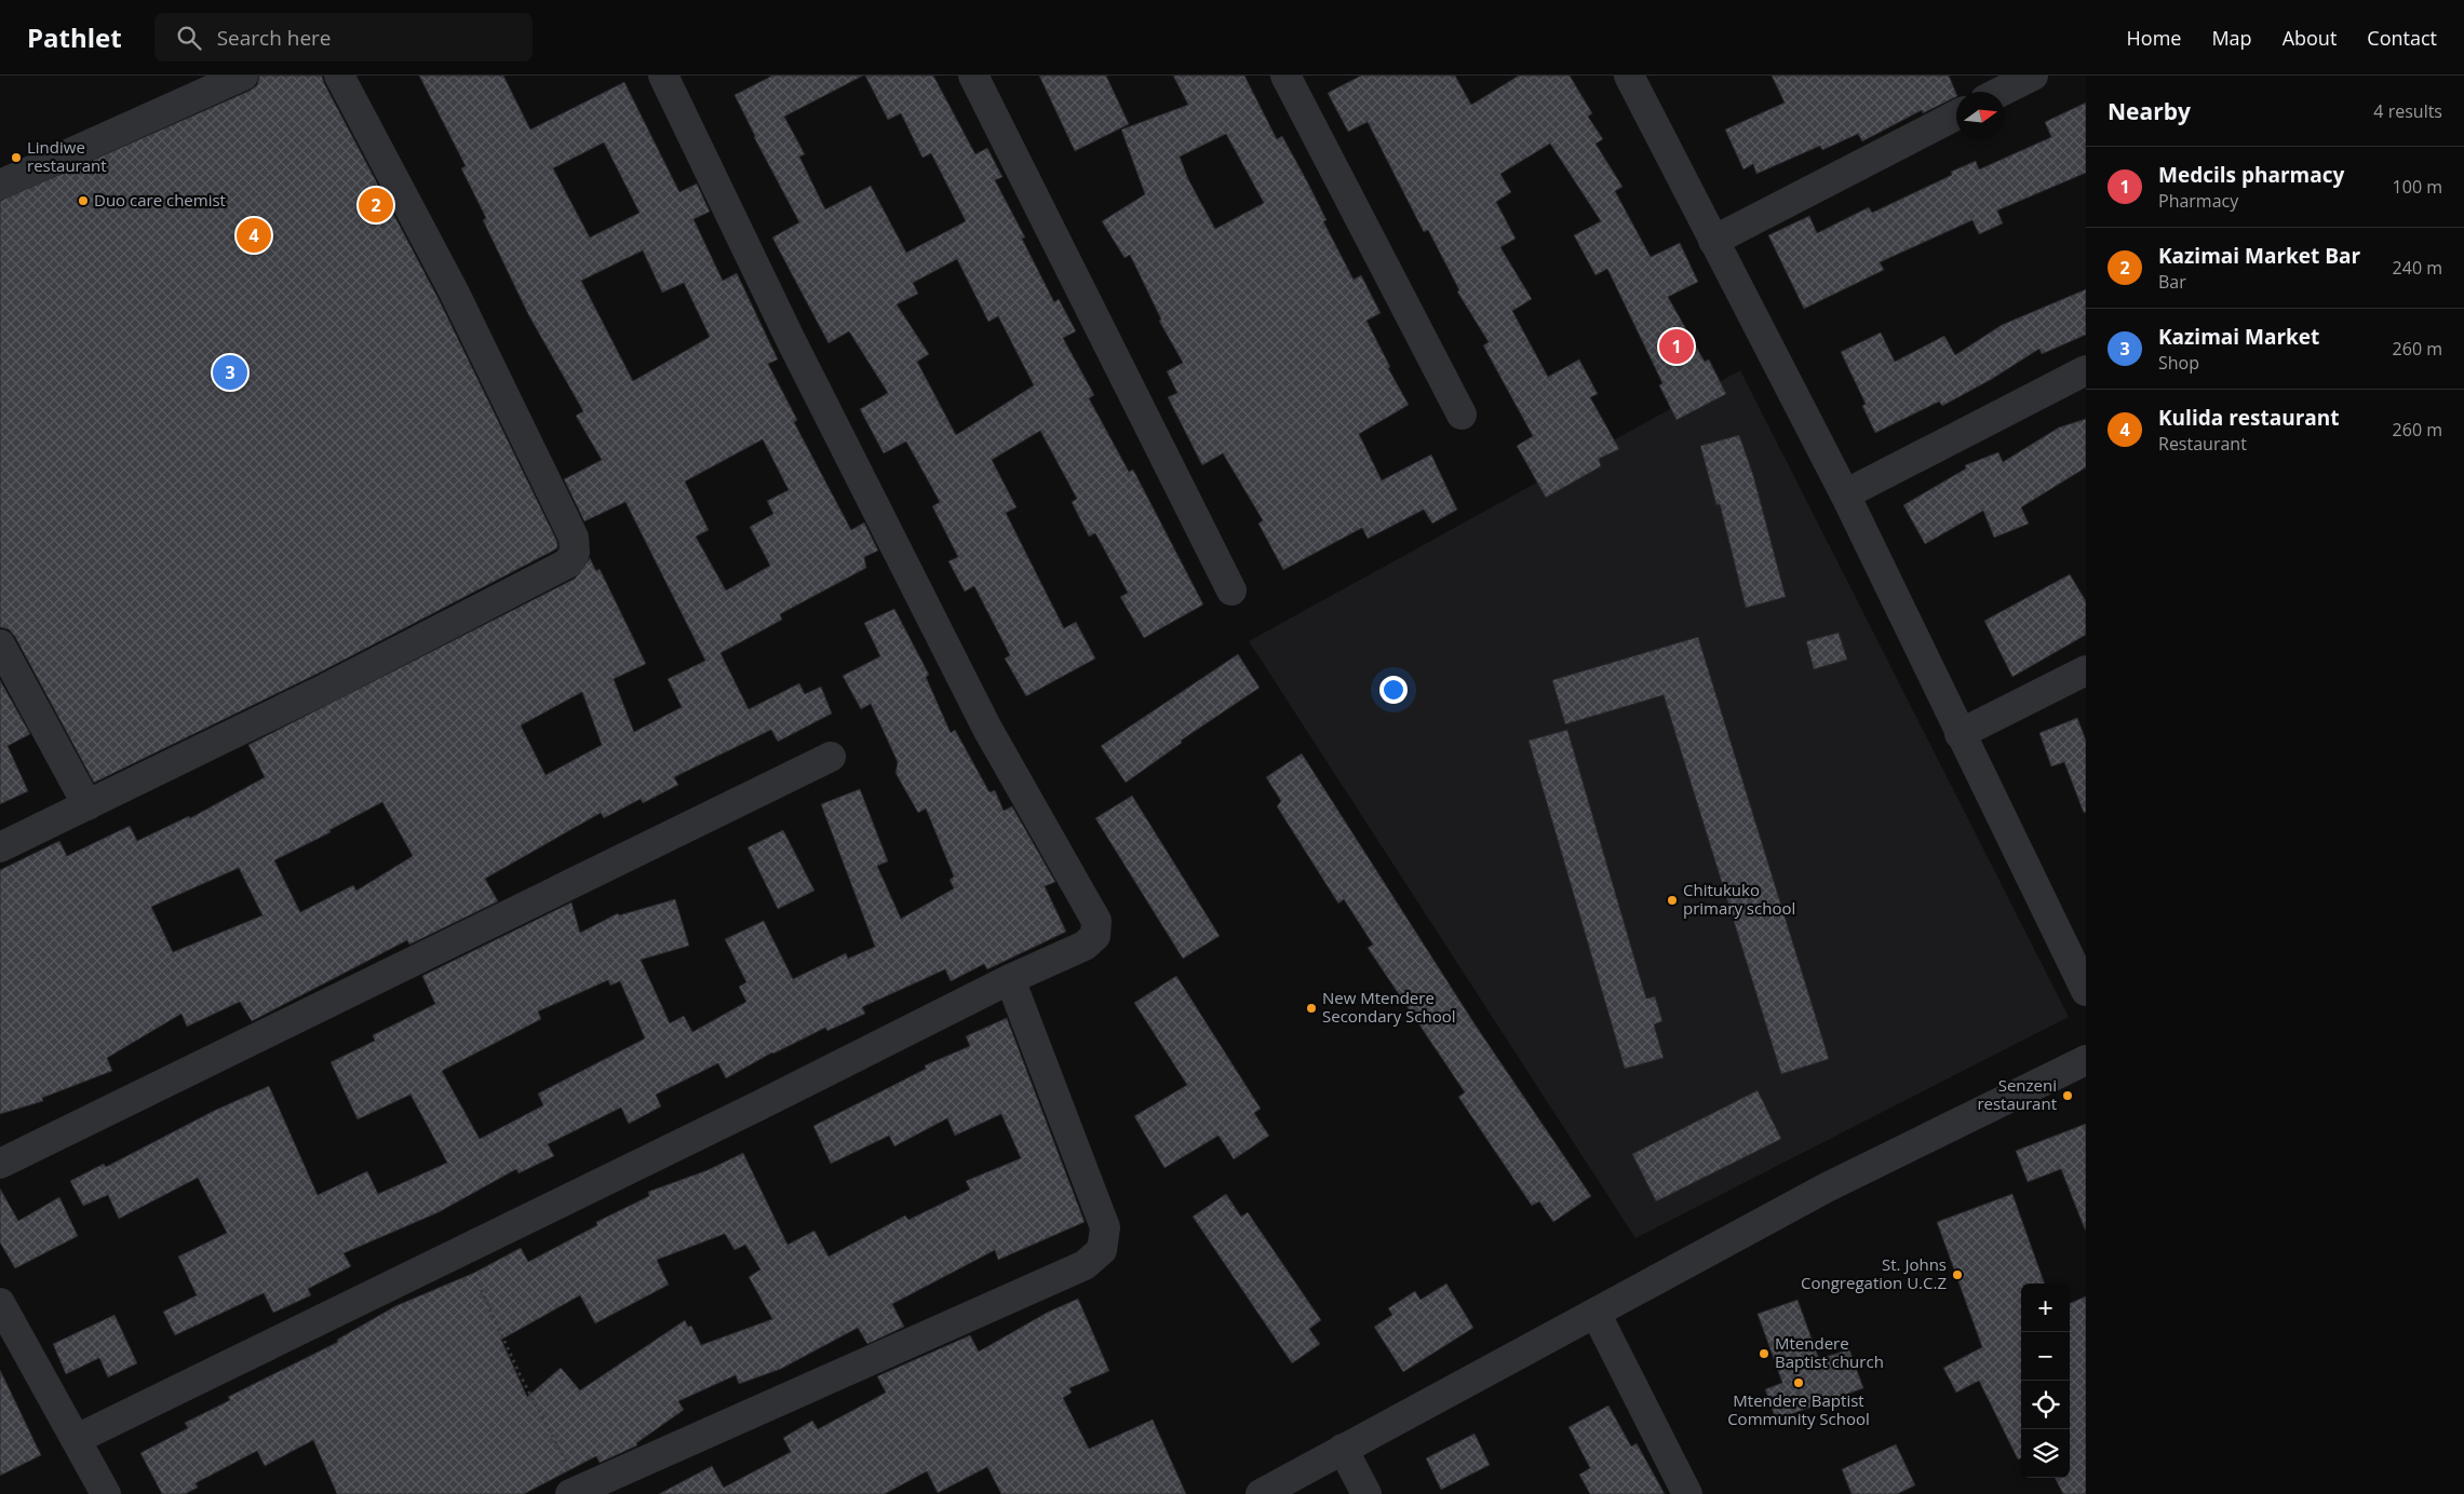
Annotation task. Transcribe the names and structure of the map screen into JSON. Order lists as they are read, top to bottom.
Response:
{
  "places": [
    "Lindiwe restaurant",
    "Duo care chemist",
    "Chitukuko primary school",
    "New Mtendere Secondary School",
    "Senzeni restaurant",
    "St. Johns Congregation U.C.Z",
    "Mtendere Baptist church",
    "Mtendere Baptist Community School"
  ],
  "north": "right",
  "page": {
    "header": "Pathlet",
    "search": "Search here",
    "nav": [
      "Home",
      "Map",
      "About",
      "Contact"
    ],
    "heading": ["Nearby", "4 results"],
    "list": [
      {
        "mark": "1",
        "name": "Medcils pharmacy",
        "note": "Pharmacy",
        "value": "100 m"
      },
      {
        "mark": "2",
        "name": "Kazimai Market Bar",
        "note": "Bar",
        "value": "240 m"
      },
      {
        "mark": "3",
        "name": "Kazimai Market",
        "note": "Shop",
        "value": "260 m"
      },
      {
        "mark": "4",
        "name": "Kulida restaurant",
        "note": "Restaurant",
        "value": "260 m"
      }
    ],
    "pins": [
      "2",
      "4",
      "1",
      "3"
    ],
    "map_buttons": ["+", "−"]
  }
}
